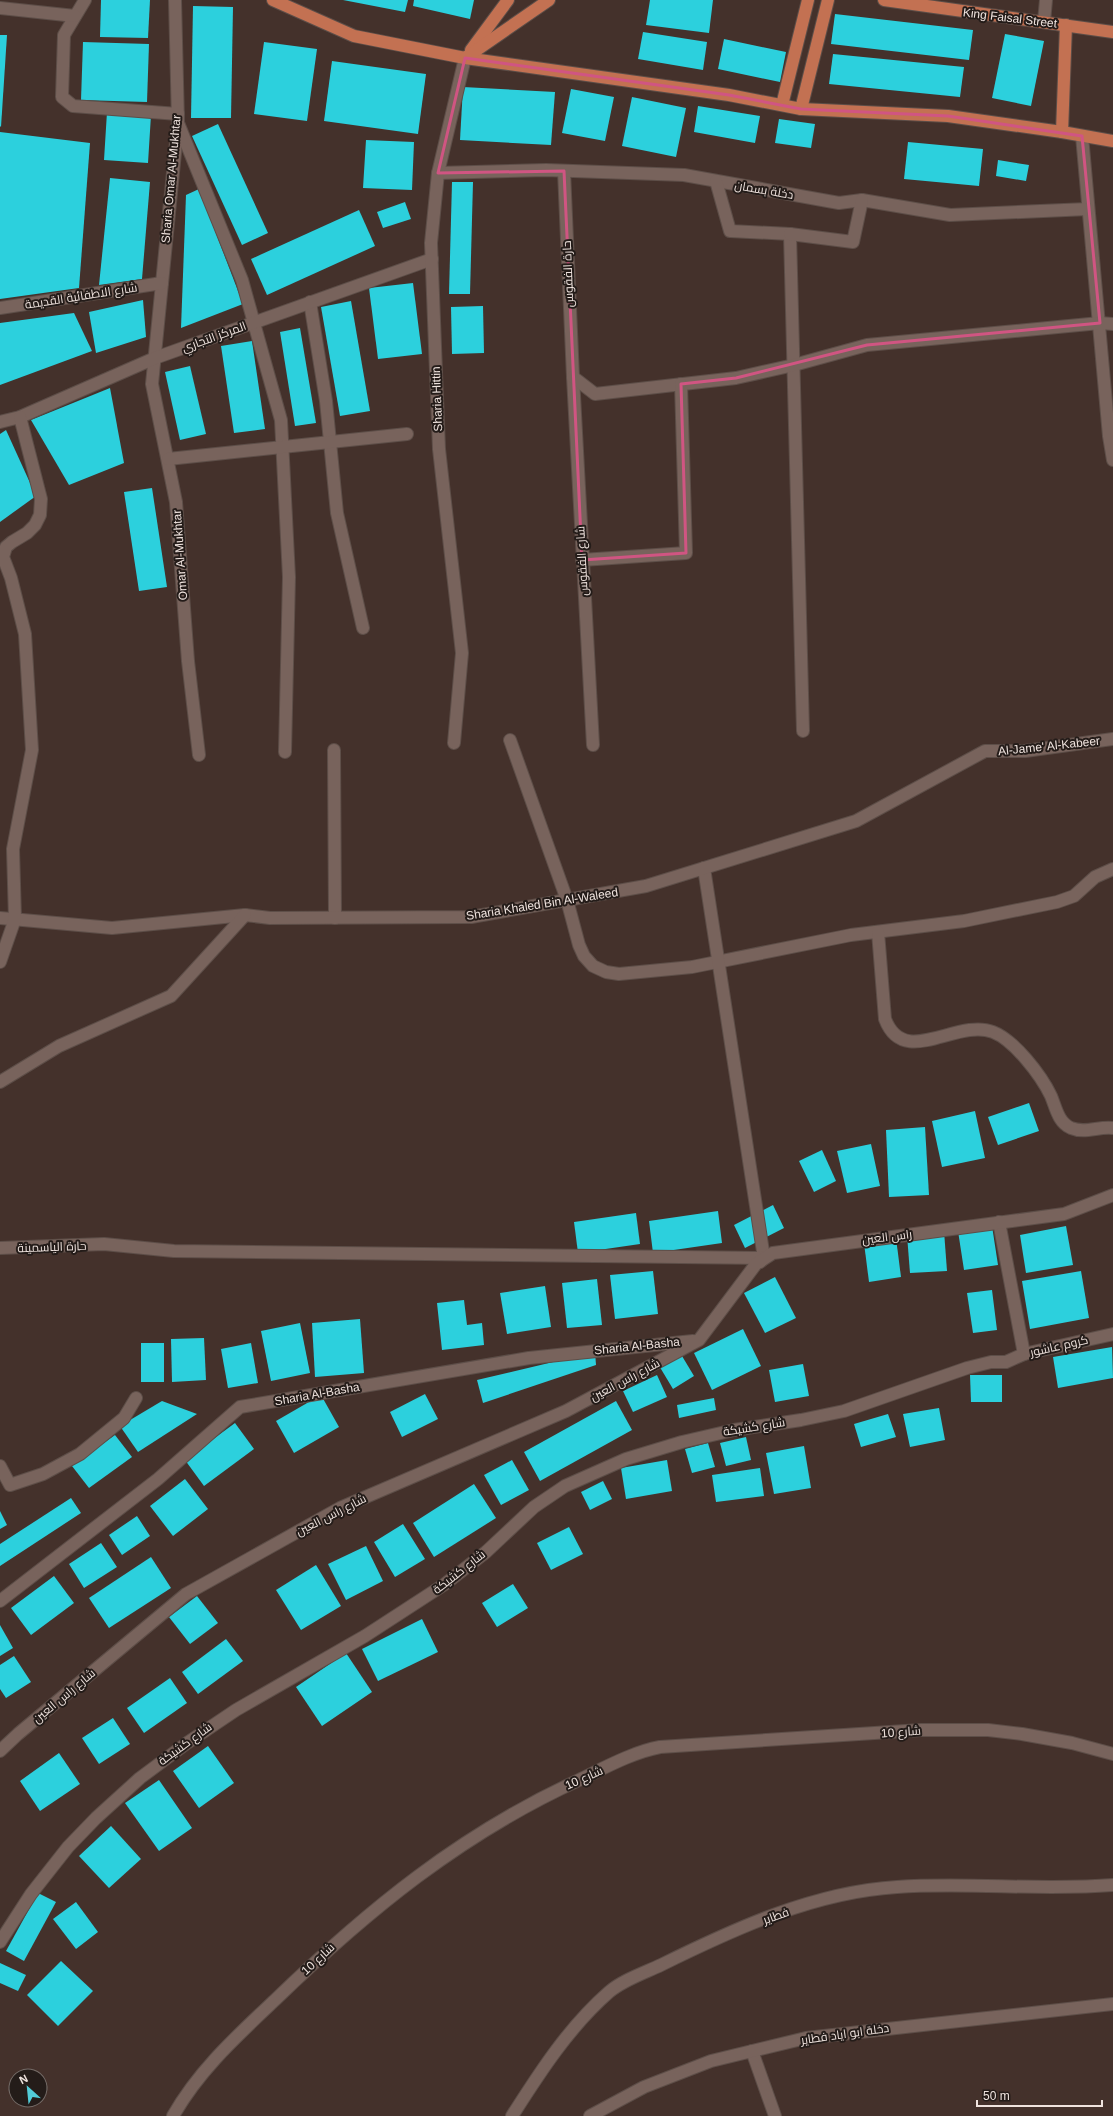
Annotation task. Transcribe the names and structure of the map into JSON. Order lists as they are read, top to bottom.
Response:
{
  "streets": {
    "main road": ["King Faisal Street"],
    "street": [
      "Sharia Omar Al-Mukhtar",
      "دخلة بسمان",
      "حارة الفقوس",
      "شارع الاطفائية القديمة",
      "المركز التجاري",
      "Sharia Hittin",
      "Omar Al-Mukhtar",
      "شارع الفقوس",
      "Al-Jame' Al-Kabeer",
      "Sharia Khaled Bin Al-Waleed",
      "راس العين",
      "حارة الياسمينة",
      "Sharia Al-Basha",
      "كروم عاشور",
      "شارع راس العين",
      "شارع كشيكة",
      "شارع 10",
      "فطاير",
      "دخلة ابو اياد فطاير"
    ]
  },
  "crossings": [
    ["Sharia Omar Al-Mukhtar", "شارع الاطفائية القديمة"],
    ["Sharia Omar Al-Mukhtar", "المركز التجاري"],
    ["Sharia Omar Al-Mukhtar", "Omar Al-Mukhtar"],
    ["دخلة بسمان", "حارة الفقوس"],
    ["دخلة بسمان", "Sharia Hittin"],
    ["حارة الفقوس", "شارع الفقوس"],
    ["المركز التجاري", "Sharia Hittin"],
    ["المركز التجاري", "Omar Al-Mukhtar"],
    ["Al-Jame' Al-Kabeer", "Sharia Khaled Bin Al-Waleed"],
    ["راس العين", "حارة الياسمينة"],
    ["راس العين", "Sharia Al-Basha"],
    ["راس العين", "شارع راس العين"],
    ["Sharia Al-Basha", "شارع راس العين"],
    ["كروم عاشور", "شارع كشيكة"]
  ],
  "scale_bar": "50 m",
  "north": "top left"
}
